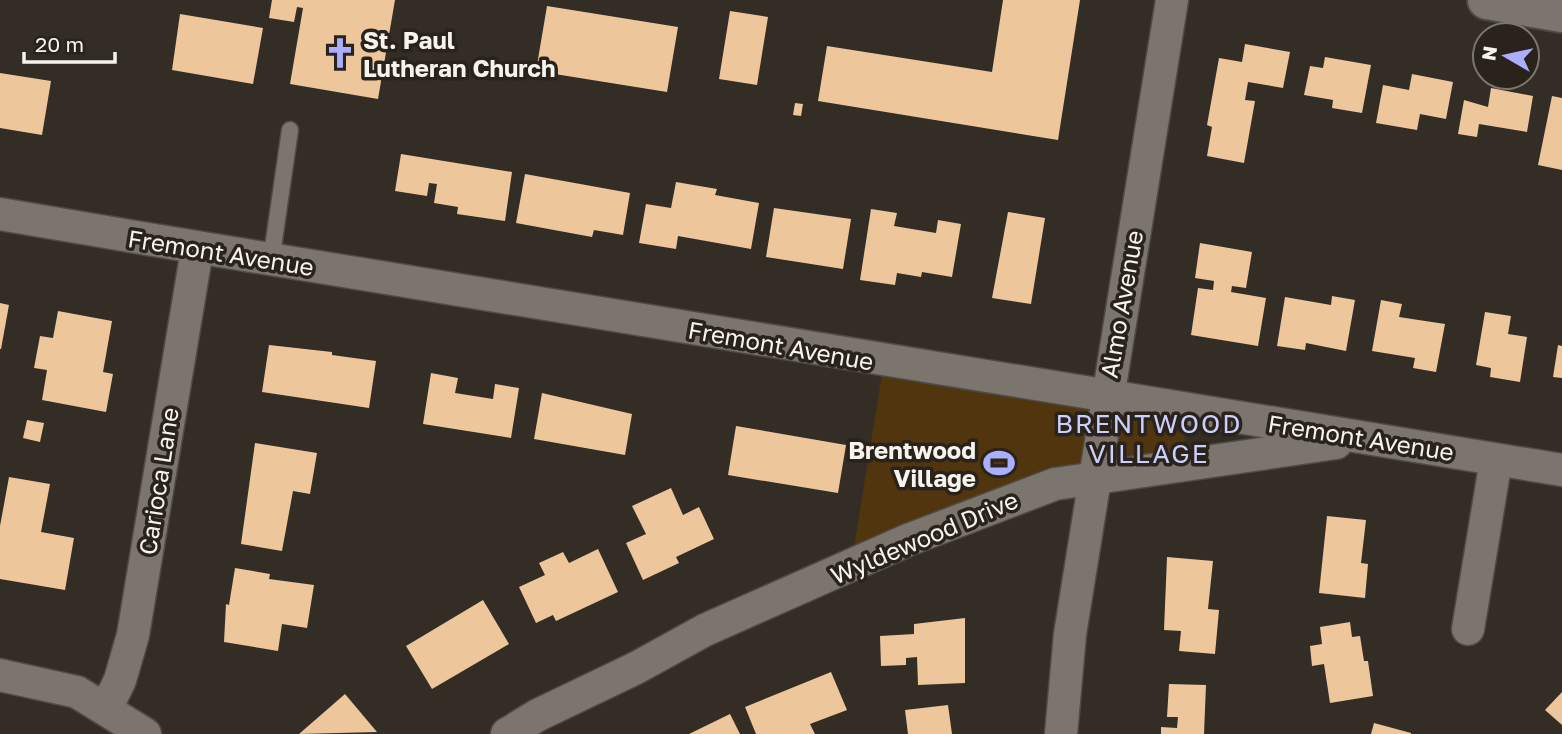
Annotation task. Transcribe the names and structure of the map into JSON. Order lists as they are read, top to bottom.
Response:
{
  "streets": {
    "street": [
      "Fremont Avenue",
      "Almo Avenue",
      "Carioca Lane",
      "Wyldewood Drive"
    ]
  },
  "crossings": [
    ["Fremont Avenue", "Almo Avenue"],
    ["Fremont Avenue", "Carioca Lane"],
    ["Fremont Avenue", "Wyldewood Drive"],
    ["Almo Avenue", "Wyldewood Drive"]
  ],
  "districts": ["BRENTWOOD VILLAGE"],
  "places": {
    "church": ["St. Paul Lutheran Church"],
    "sports": ["Brentwood Village"]
  },
  "scale_bar": "20 m",
  "north": "left"
}
